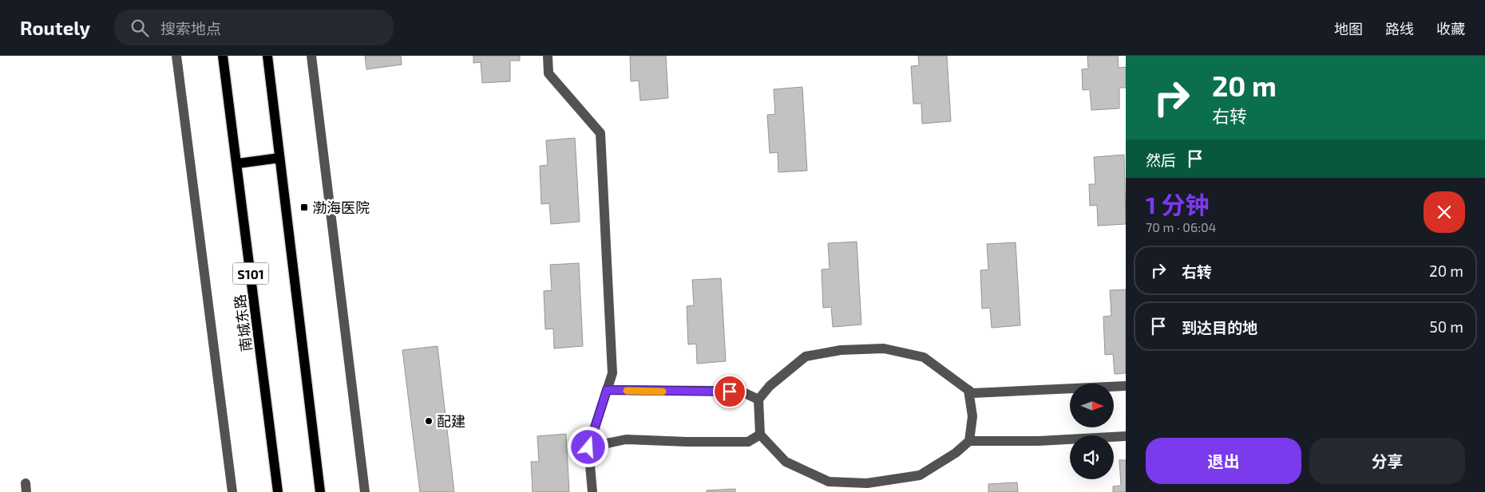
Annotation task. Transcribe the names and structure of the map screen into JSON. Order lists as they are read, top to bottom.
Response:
{
  "streets": {
    "main road": ["S101", "南城东路"]
  },
  "places": {
    "transit": ["渤海医院"],
    "other": ["配建"]
  },
  "north": "right",
  "page": {
    "header": "Routely",
    "search": "搜索地点",
    "nav": ["地图", "路线", "收藏"],
    "turn": ["20 m", "右转"],
    "then": "然后",
    "heading": ["1 分钟", "70 m · 06:04"],
    "list": [
      {
        "name": "右转",
        "value": "20 m"
      },
      {
        "name": "到达目的地",
        "value": "50 m"
      }
    ],
    "buttons": ["退出", "分享"]
  }
}
